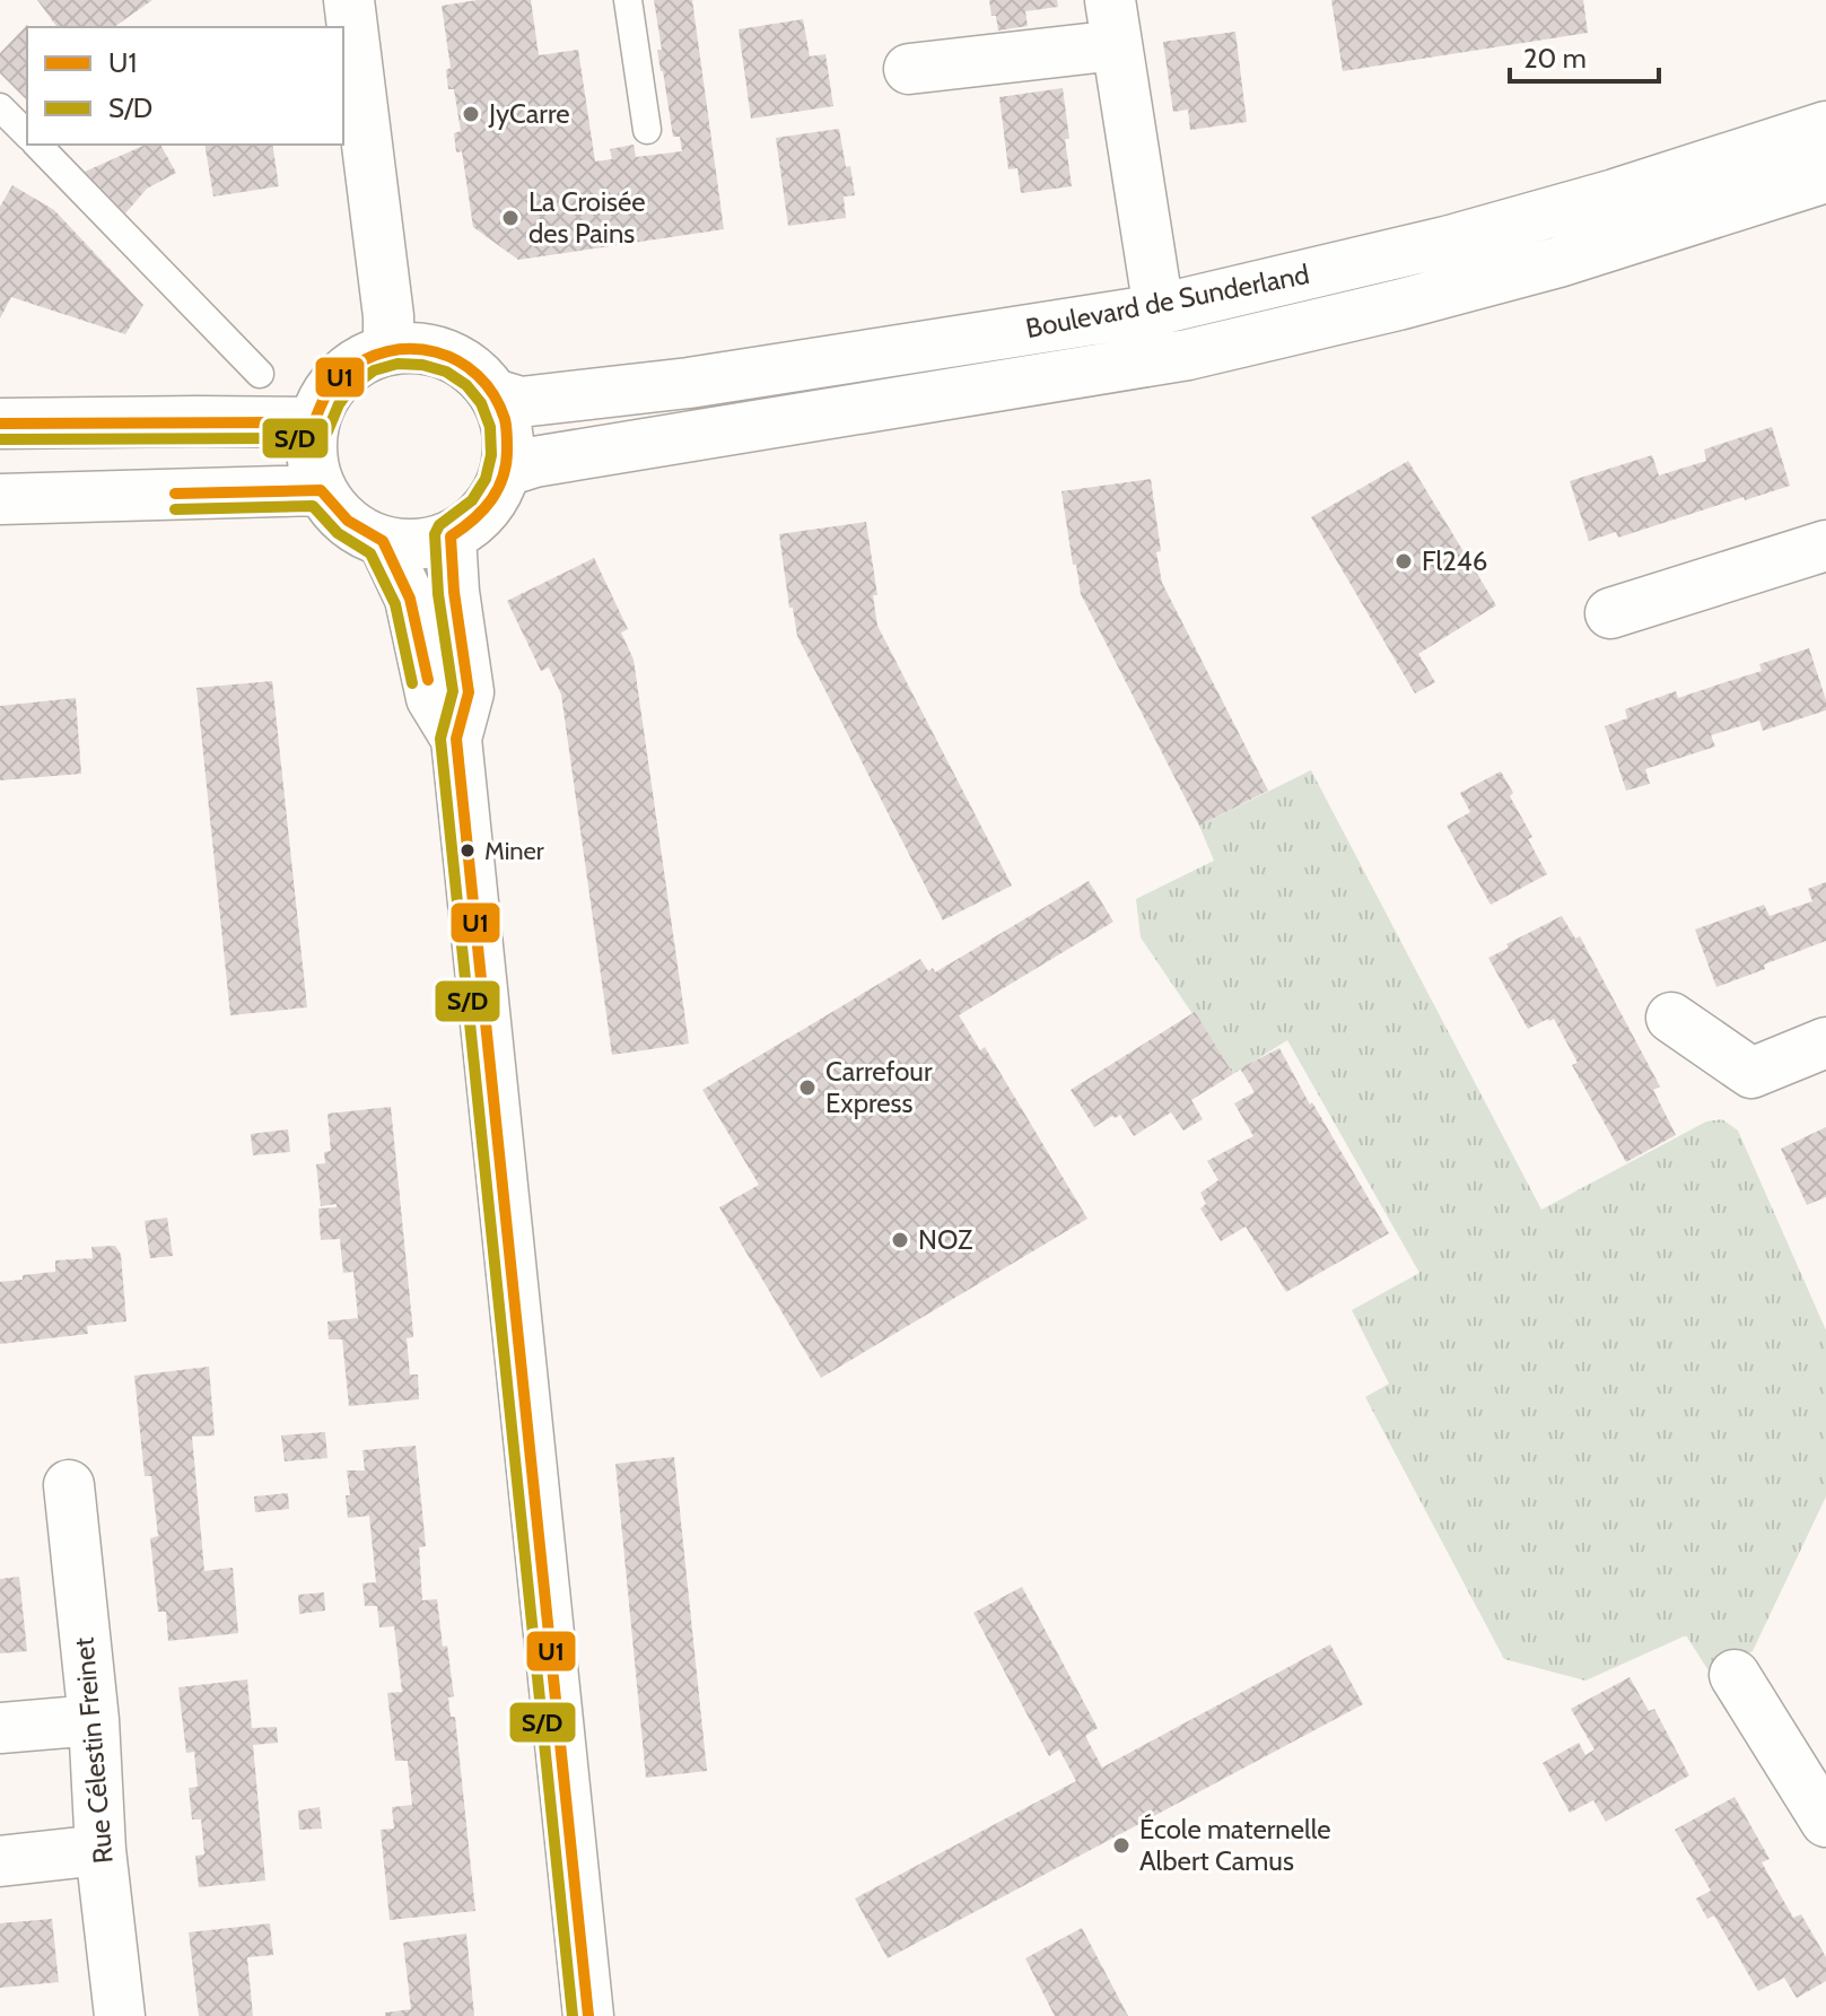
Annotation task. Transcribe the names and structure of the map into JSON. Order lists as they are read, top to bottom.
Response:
{
  "streets": {
    "main road": ["Boulevard de Sunderland", "Rue Célestin Freinet"]
  },
  "places": [
    "JyCarre",
    "La Croisée des Pains",
    "Fl246",
    "Miner",
    "Carrefour Express",
    "NOZ",
    "École maternelle Albert Camus"
  ],
  "lines": ["transit line U1", "transit line S/D"],
  "legend": ["U1", "S/D"],
  "scale_bar": "20 m"
}
